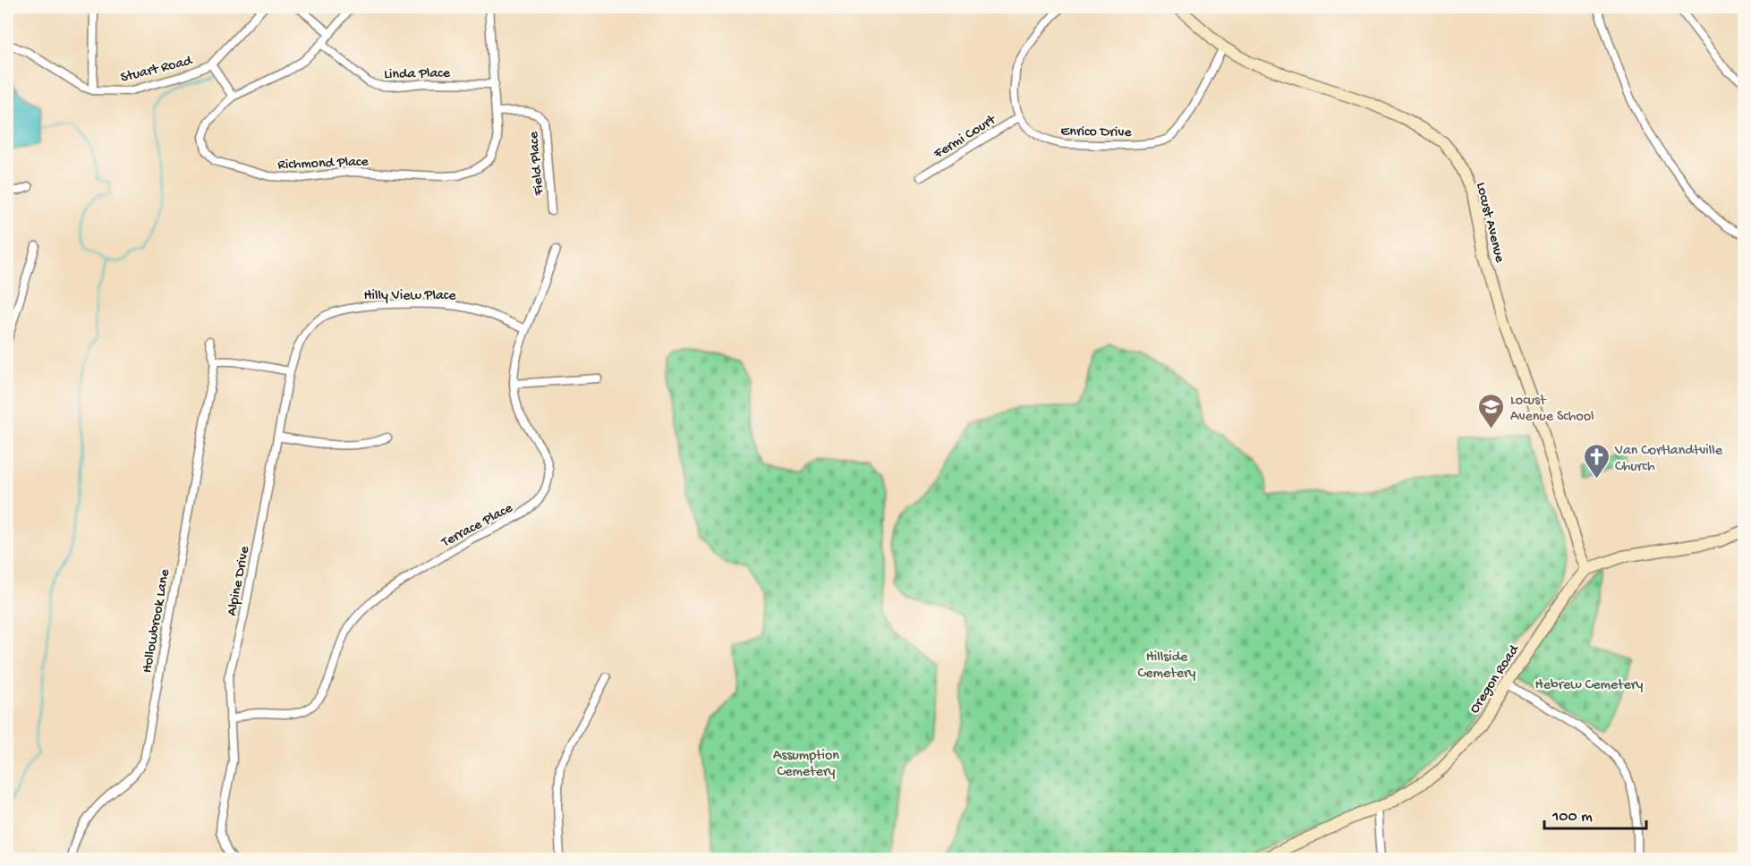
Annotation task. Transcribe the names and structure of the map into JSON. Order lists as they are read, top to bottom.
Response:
{
  "streets": {
    "street": [
      "Stuart Road",
      "Linda Place",
      "Enrico Drive",
      "Fermi Court",
      "Richmond Place",
      "Field Place",
      "Locust Avenue",
      "Hilly View Place",
      "Terrace Place",
      "Alpine Drive",
      "Hollowbrook Lane",
      "Oregon Road"
    ]
  },
  "crossings": [
    ["Linda Place", "Richmond Place"],
    ["Enrico Drive", "Fermi Court"],
    ["Enrico Drive", "Locust Avenue"],
    ["Richmond Place", "Field Place"],
    ["Locust Avenue", "Oregon Road"],
    ["Hilly View Place", "Terrace Place"],
    ["Hilly View Place", "Alpine Drive"],
    ["Terrace Place", "Alpine Drive"]
  ],
  "parks": ["Hillside Cemetery", "Hebrew Cemetery", "Assumption Cemetery"],
  "places": {
    "school or university": ["Locust Avenue School"],
    "church": ["Van Cortlandtville Church"]
  },
  "scale_bar": "100 m"
}
